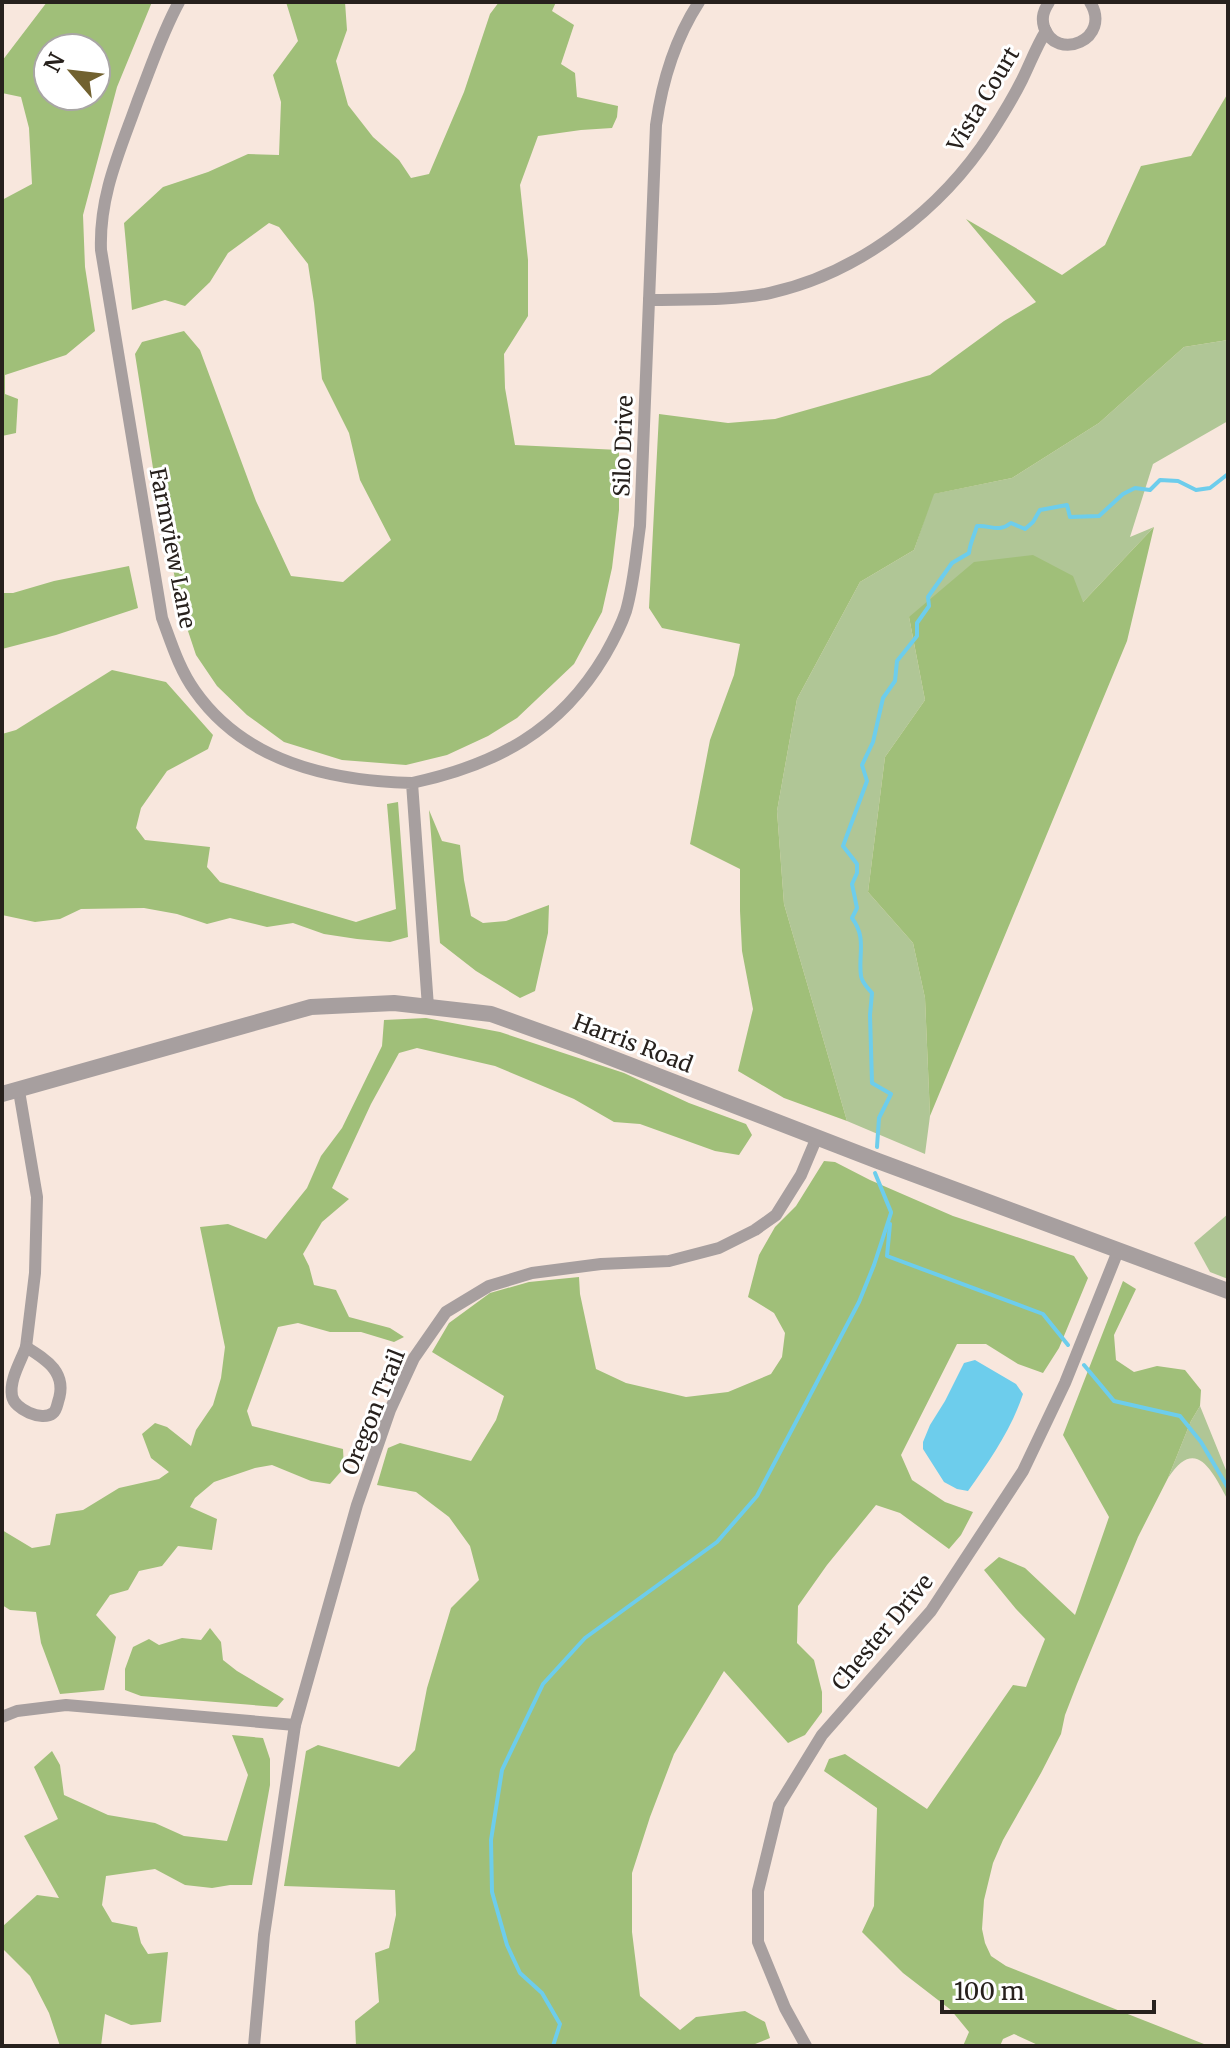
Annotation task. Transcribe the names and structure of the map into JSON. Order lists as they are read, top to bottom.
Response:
{
  "streets": {
    "street": [
      "Vista Court",
      "Silo Drive",
      "Farmview Lane",
      "Harris Road",
      "Oregon Trail",
      "Chester Drive"
    ]
  },
  "crossings": [
    ["Vista Court", "Silo Drive"],
    ["Silo Drive", "Farmview Lane"],
    ["Harris Road", "Oregon Trail"],
    ["Harris Road", "Chester Drive"]
  ],
  "scale_bar": "100 m",
  "north": "top left"
}
